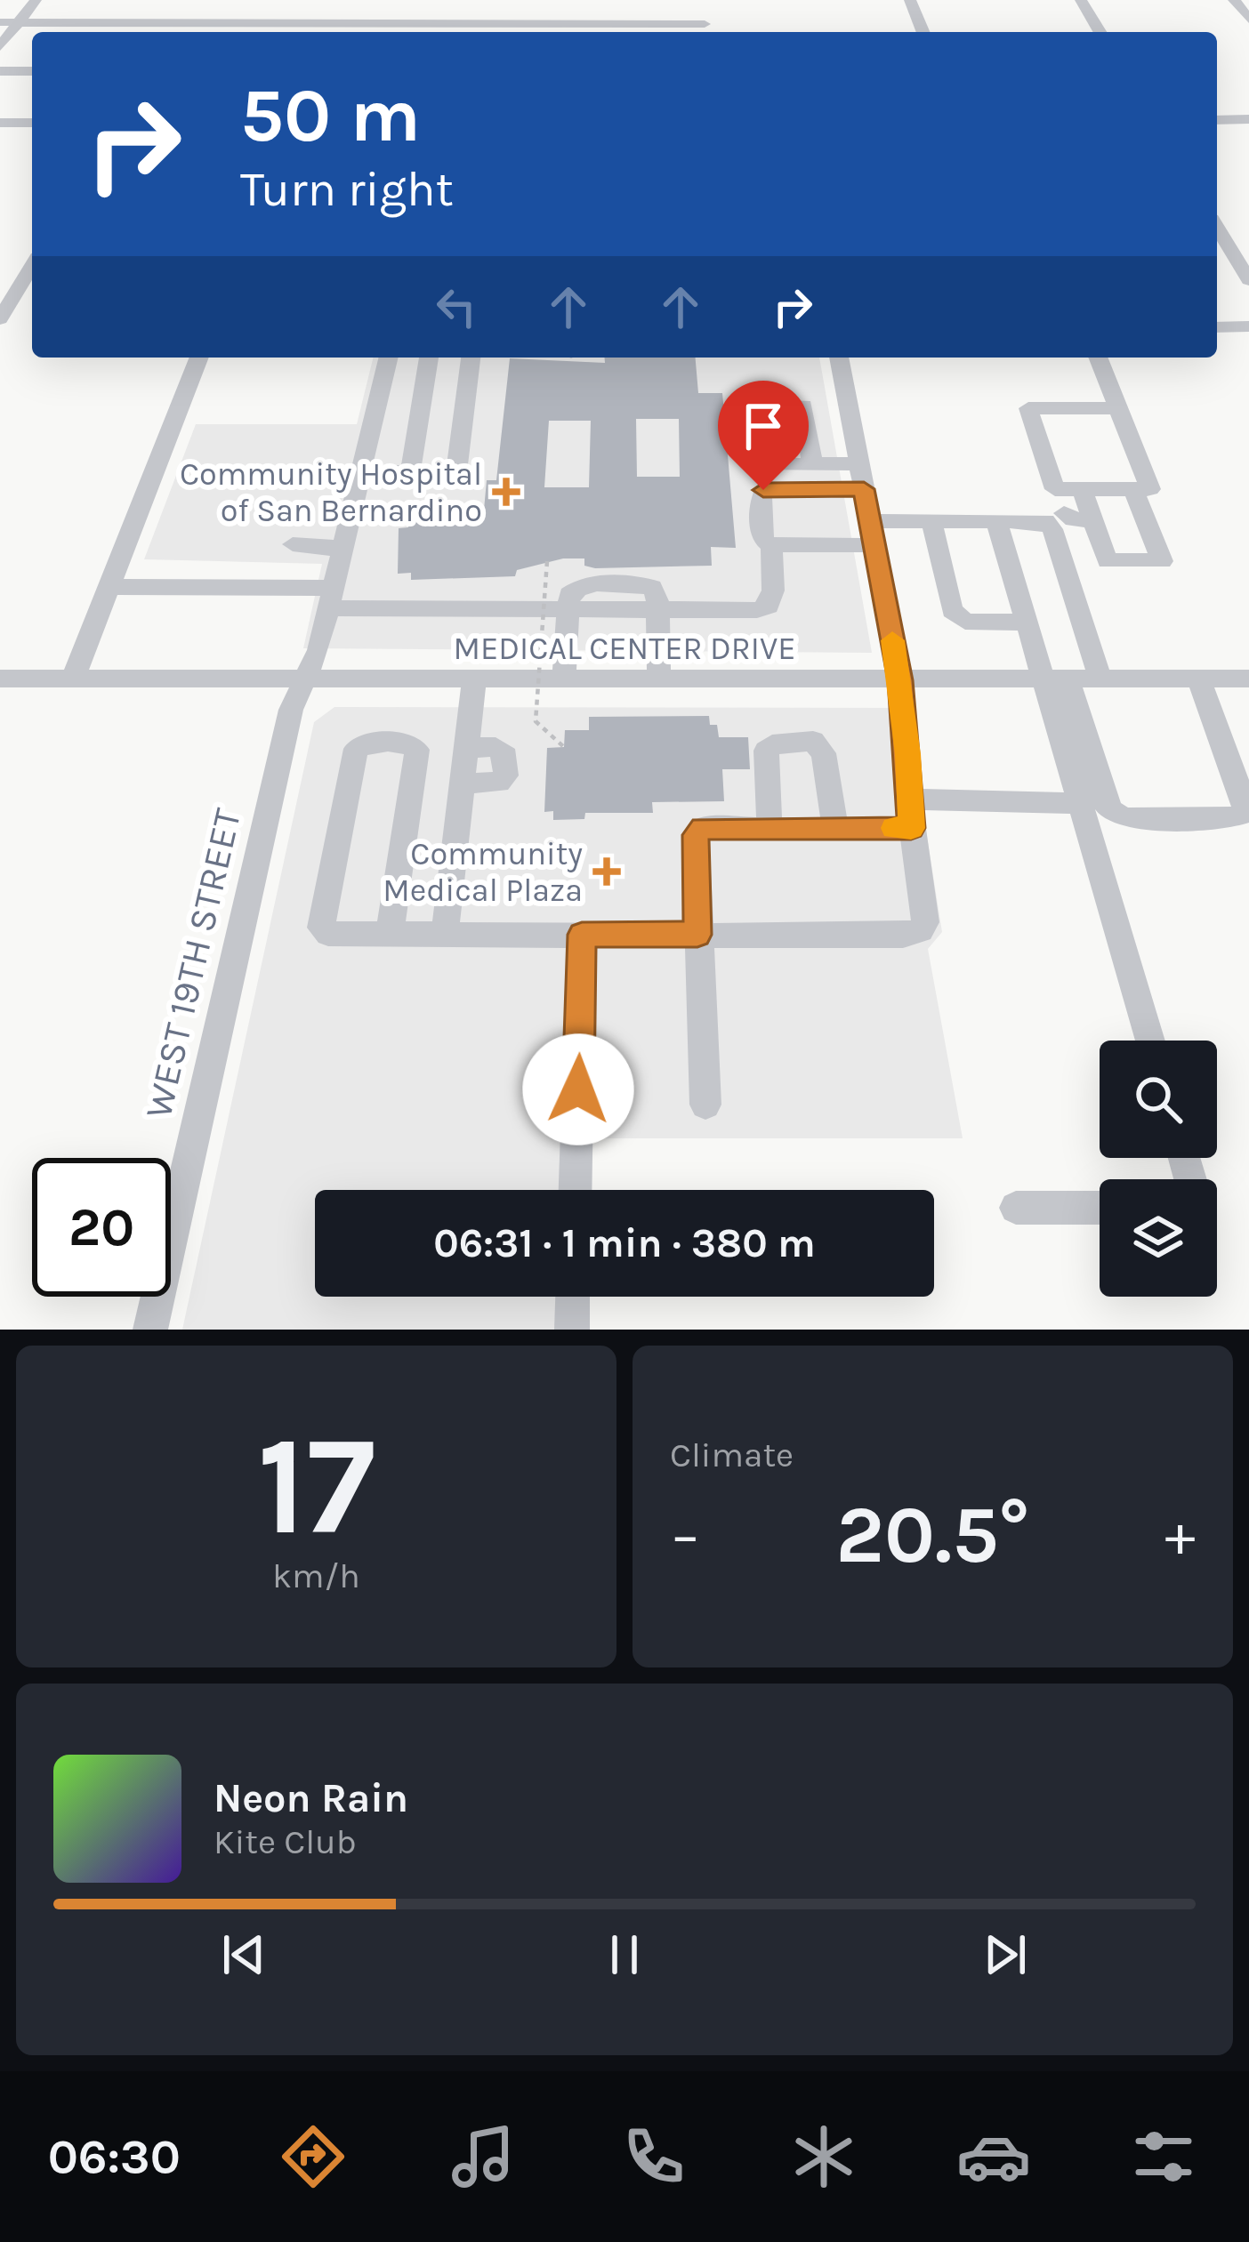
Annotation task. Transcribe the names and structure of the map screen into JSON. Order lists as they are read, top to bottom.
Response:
{
  "streets": {
    "street": ["MEDICAL CENTER DRIVE", "WEST 19TH STREET"]
  },
  "crossings": [
    ["MEDICAL CENTER DRIVE", "WEST 19TH STREET"]
  ],
  "places": {
    "health": ["Community Hospital of San Bernardino", "Community Medical Plaza"]
  },
  "page": {
    "turn": ["50 m", "Turn right"],
    "limit": "20",
    "trip": "06:31 · 1 min · 380 m",
    "tile": [
      ["17", "km/h"],
      "Climate"
    ],
    "heat": ["−", "20.5°", "+"],
    "song": ["Neon Rain", "Kite Club"],
    "tabs": "06:30"
  }
}
